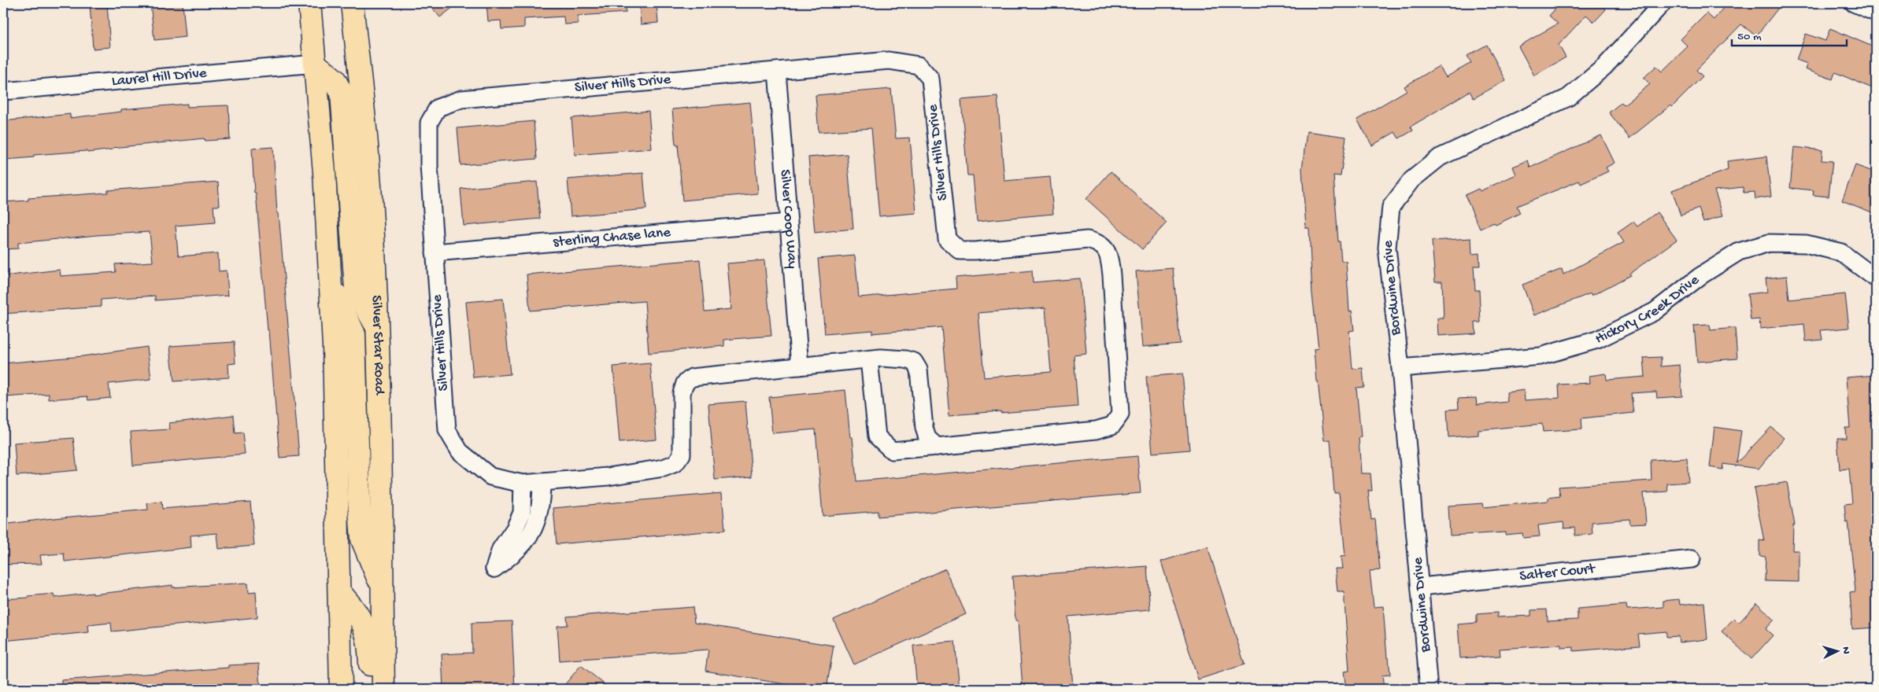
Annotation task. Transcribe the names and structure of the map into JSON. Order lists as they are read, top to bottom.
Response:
{
  "streets": {
    "main road": ["Silver Star Road"],
    "street": [
      "Laurel Hill Drive",
      "Silver Hills Drive",
      "Silver Coop Way",
      "sterling Chase lane",
      "Bordwine Drive",
      "Hickory Creek Drive",
      "Salter Court"
    ]
  },
  "crossings": [
    ["Silver Hills Drive", "Silver Coop Way"],
    ["Silver Hills Drive", "sterling Chase lane"],
    ["Silver Coop Way", "sterling Chase lane"],
    ["Bordwine Drive", "Hickory Creek Drive"],
    ["Bordwine Drive", "Salter Court"]
  ],
  "scale_bar": "50 m",
  "north": "right"
}
